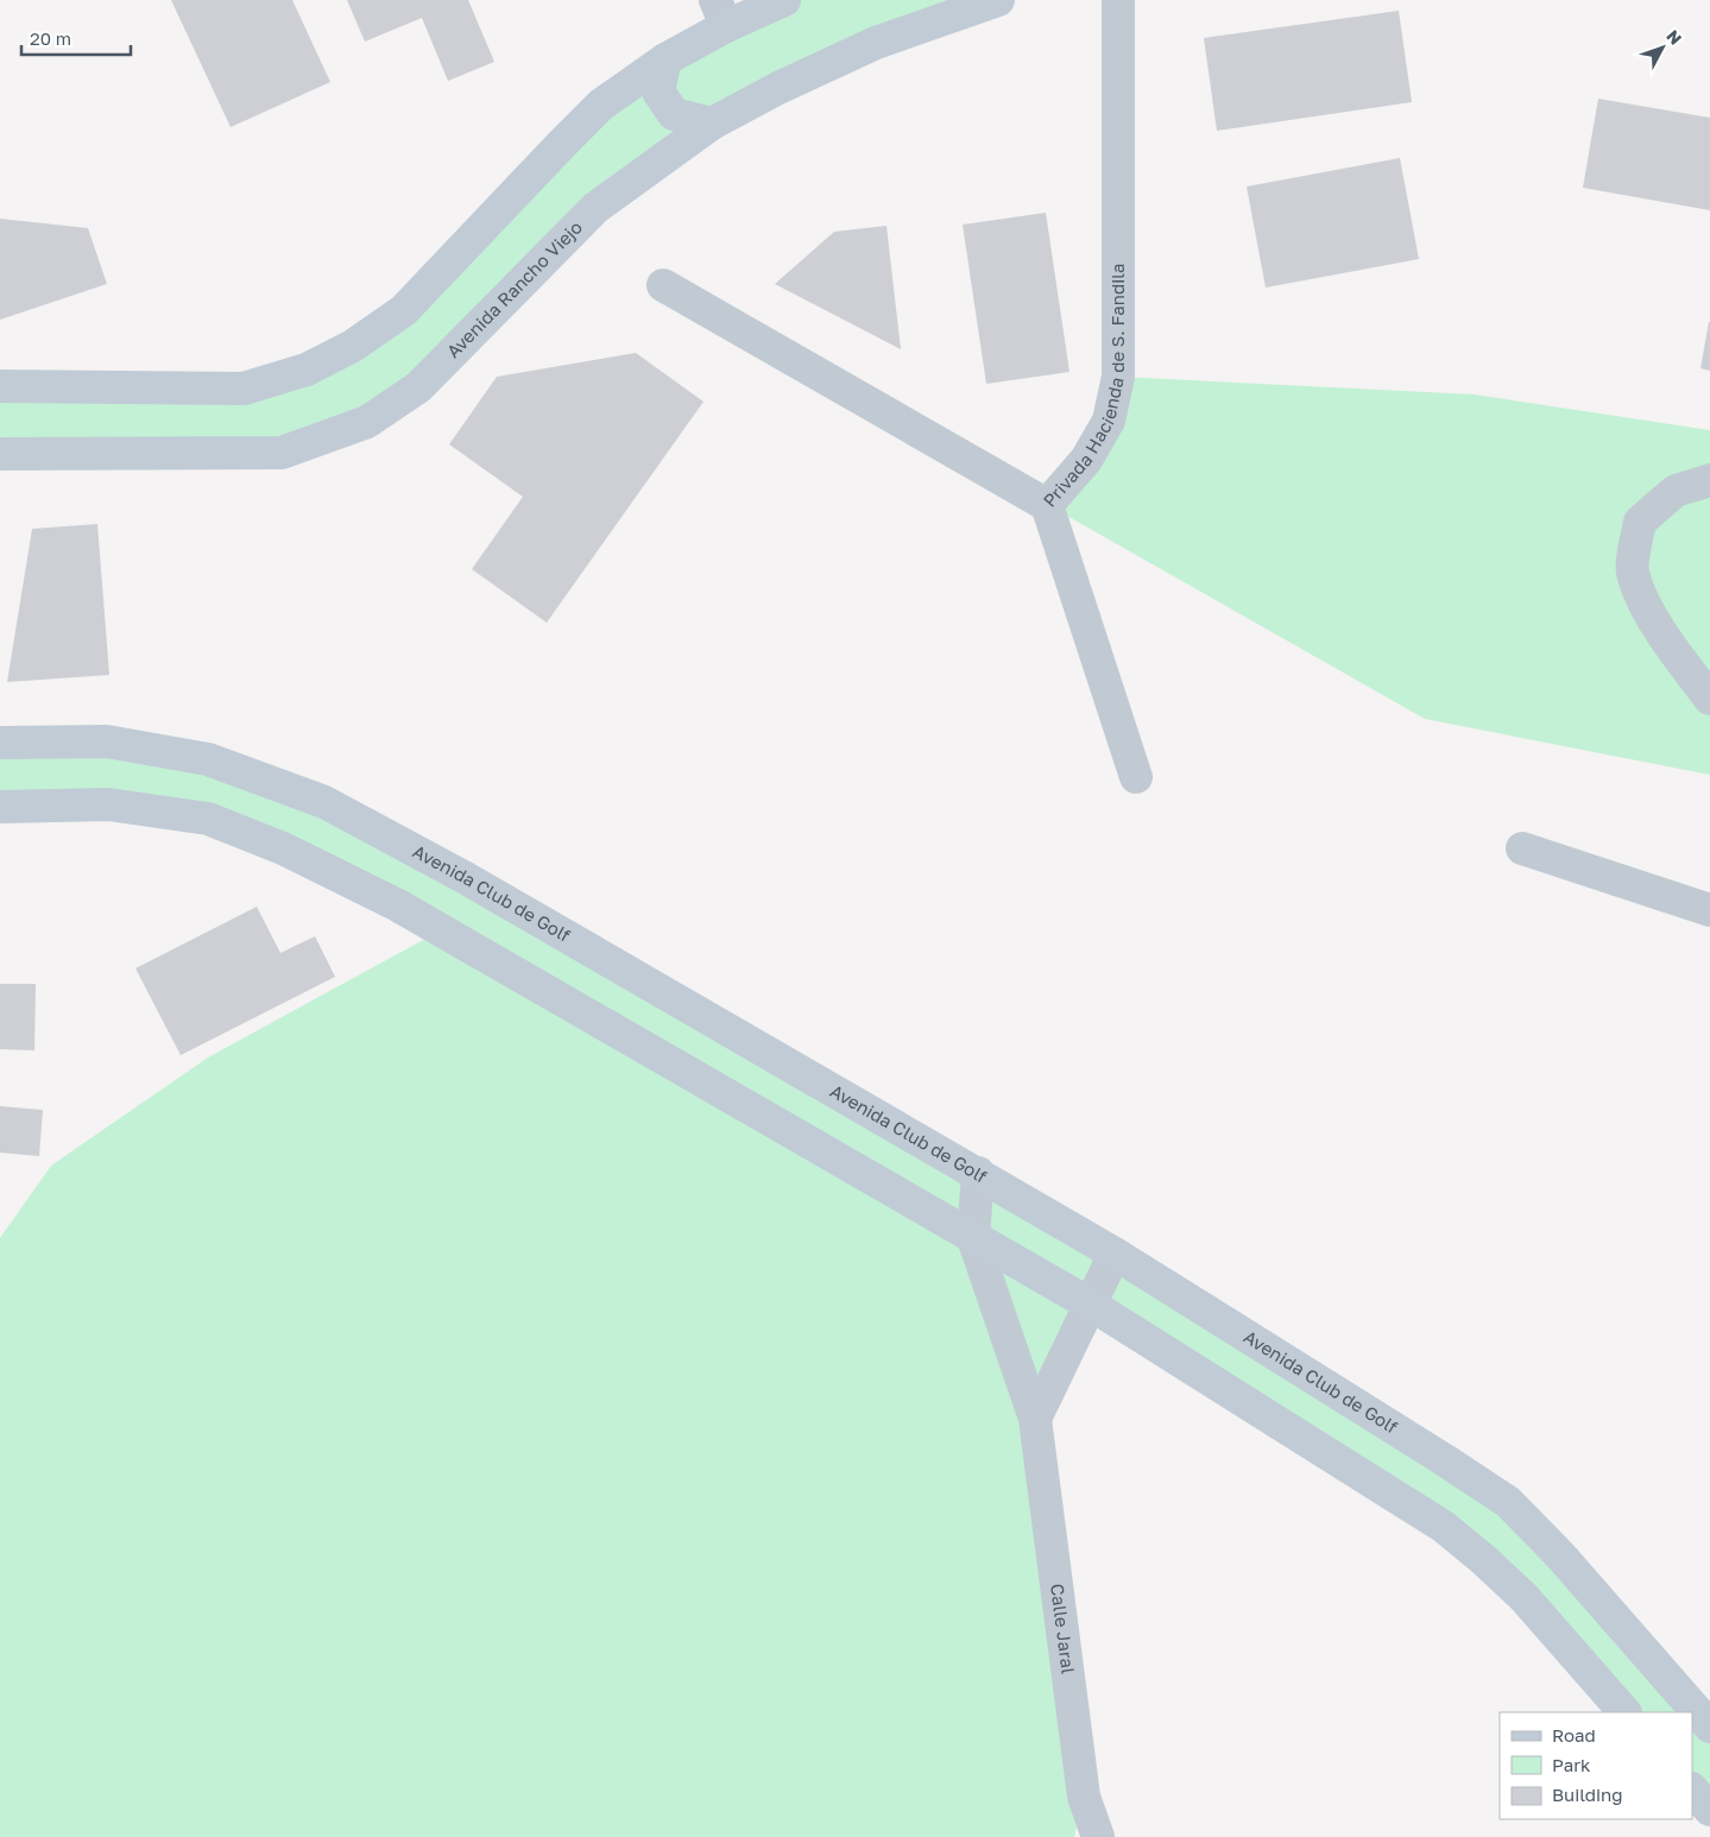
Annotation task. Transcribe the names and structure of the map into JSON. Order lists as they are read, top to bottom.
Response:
{
  "streets": {
    "street": [
      "Avenida Rancho Viejo",
      "Privada Hacienda de S. Fandila",
      "Avenida Club de Golf",
      "Calle Jaral"
    ]
  },
  "crossings": [
    ["Avenida Club de Golf", "Calle Jaral"]
  ],
  "legend": ["Road", "Park", "Building"],
  "scale_bar": "20 m",
  "north": "top right"
}
